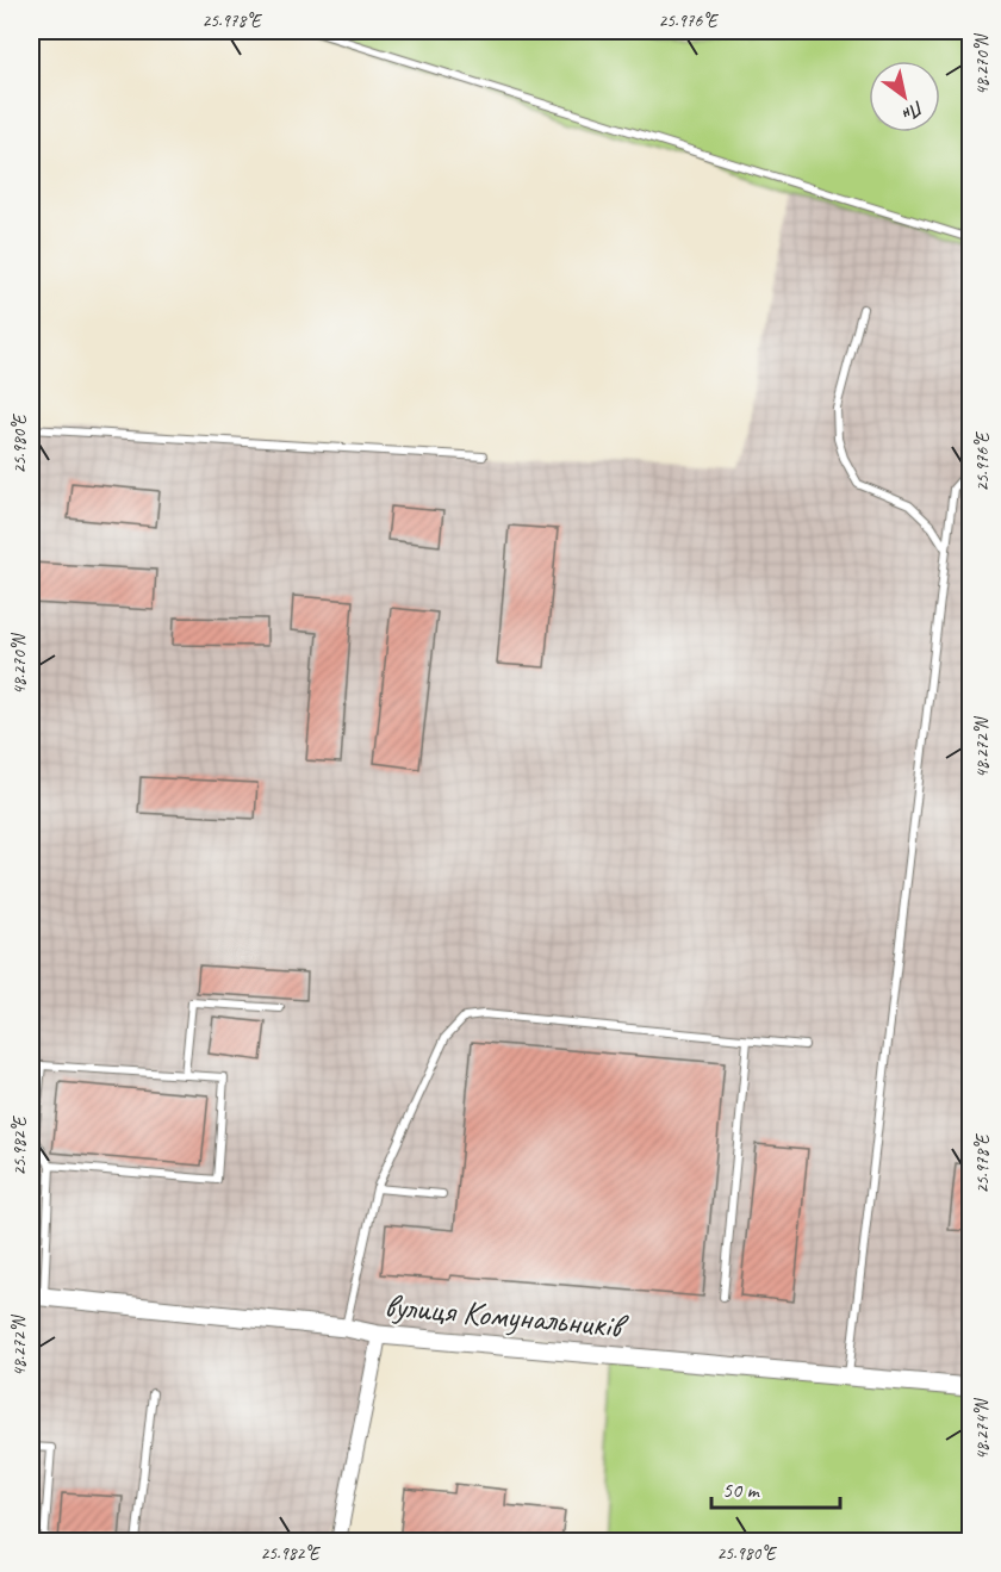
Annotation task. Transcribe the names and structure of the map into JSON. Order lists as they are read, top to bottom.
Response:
{
  "streets": {
    "street": ["вулиця Комунальників"]
  },
  "scale_bar": "50 m",
  "north": "bottom right",
  "coordinates": [
    "25.978°E",
    "25.976°E",
    "48.270°N",
    "25.980°E",
    "48.272°N",
    "25.982°E",
    "48.274°N"
  ]
}
